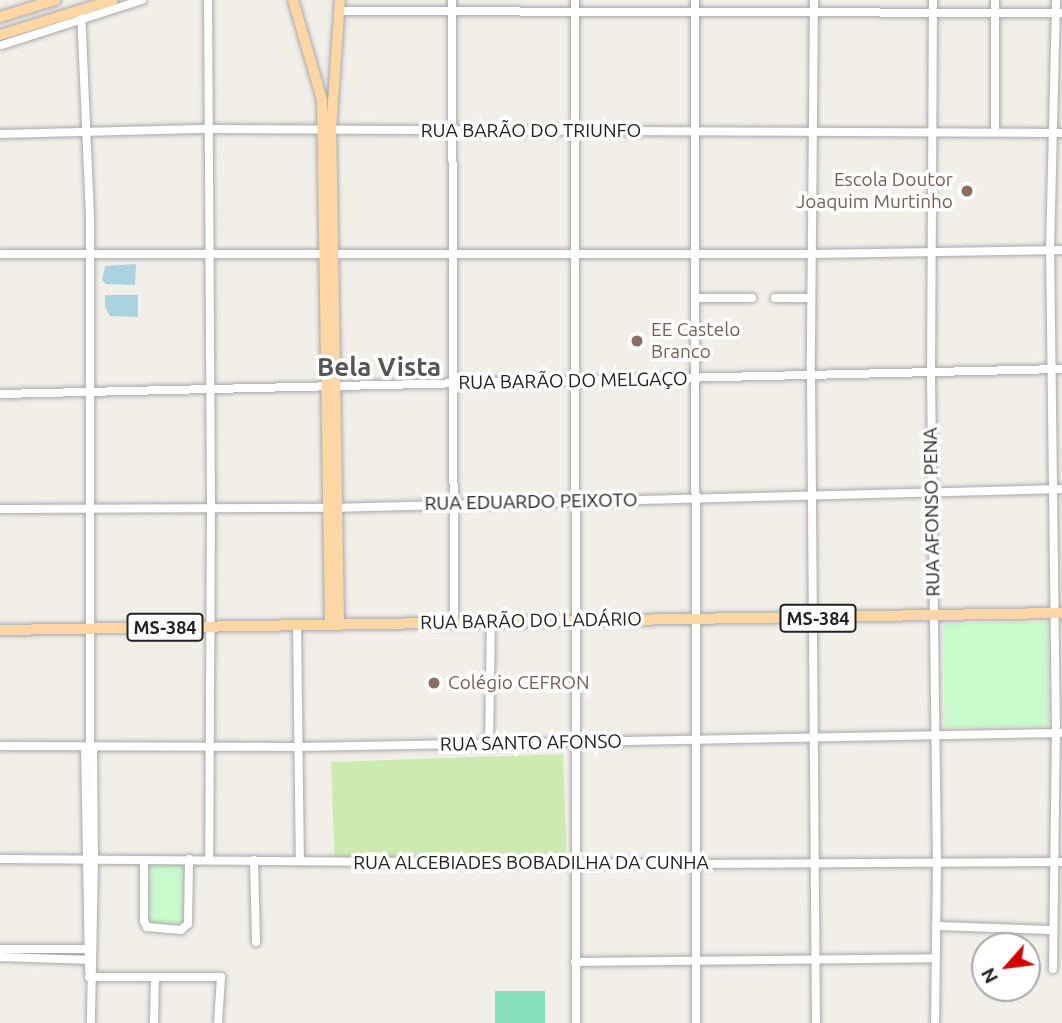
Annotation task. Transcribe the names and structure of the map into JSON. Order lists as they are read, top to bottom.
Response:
{
  "streets": {
    "main road": ["MS-384", "RUA BARÃO DO LADÁRIO"],
    "street": [
      "RUA BARÃO DO TRIUNFO",
      "RUA BARÃO DO MELGAÇO",
      "RUA EDUARDO PEIXOTO",
      "RUA AFONSO PENA",
      "RUA SANTO AFONSO",
      "RUA ALCEBIADES BOBADILHA DA CUNHA"
    ]
  },
  "crossings": [
    ["RUA BARÃO DO TRIUNFO", "RUA AFONSO PENA"],
    ["RUA BARÃO DO MELGAÇO", "RUA AFONSO PENA"],
    ["RUA EDUARDO PEIXOTO", "RUA AFONSO PENA"],
    ["RUA AFONSO PENA", "RUA BARÃO DO LADÁRIO"],
    ["RUA AFONSO PENA", "RUA SANTO AFONSO"],
    ["RUA AFONSO PENA", "RUA ALCEBIADES BOBADILHA DA CUNHA"]
  ],
  "districts": ["Bela Vista"],
  "places": ["Escola Doutor Joaquim Murtinho", "EE Castelo Branco", "Colégio CEFRON"],
  "north": "bottom left"
}
